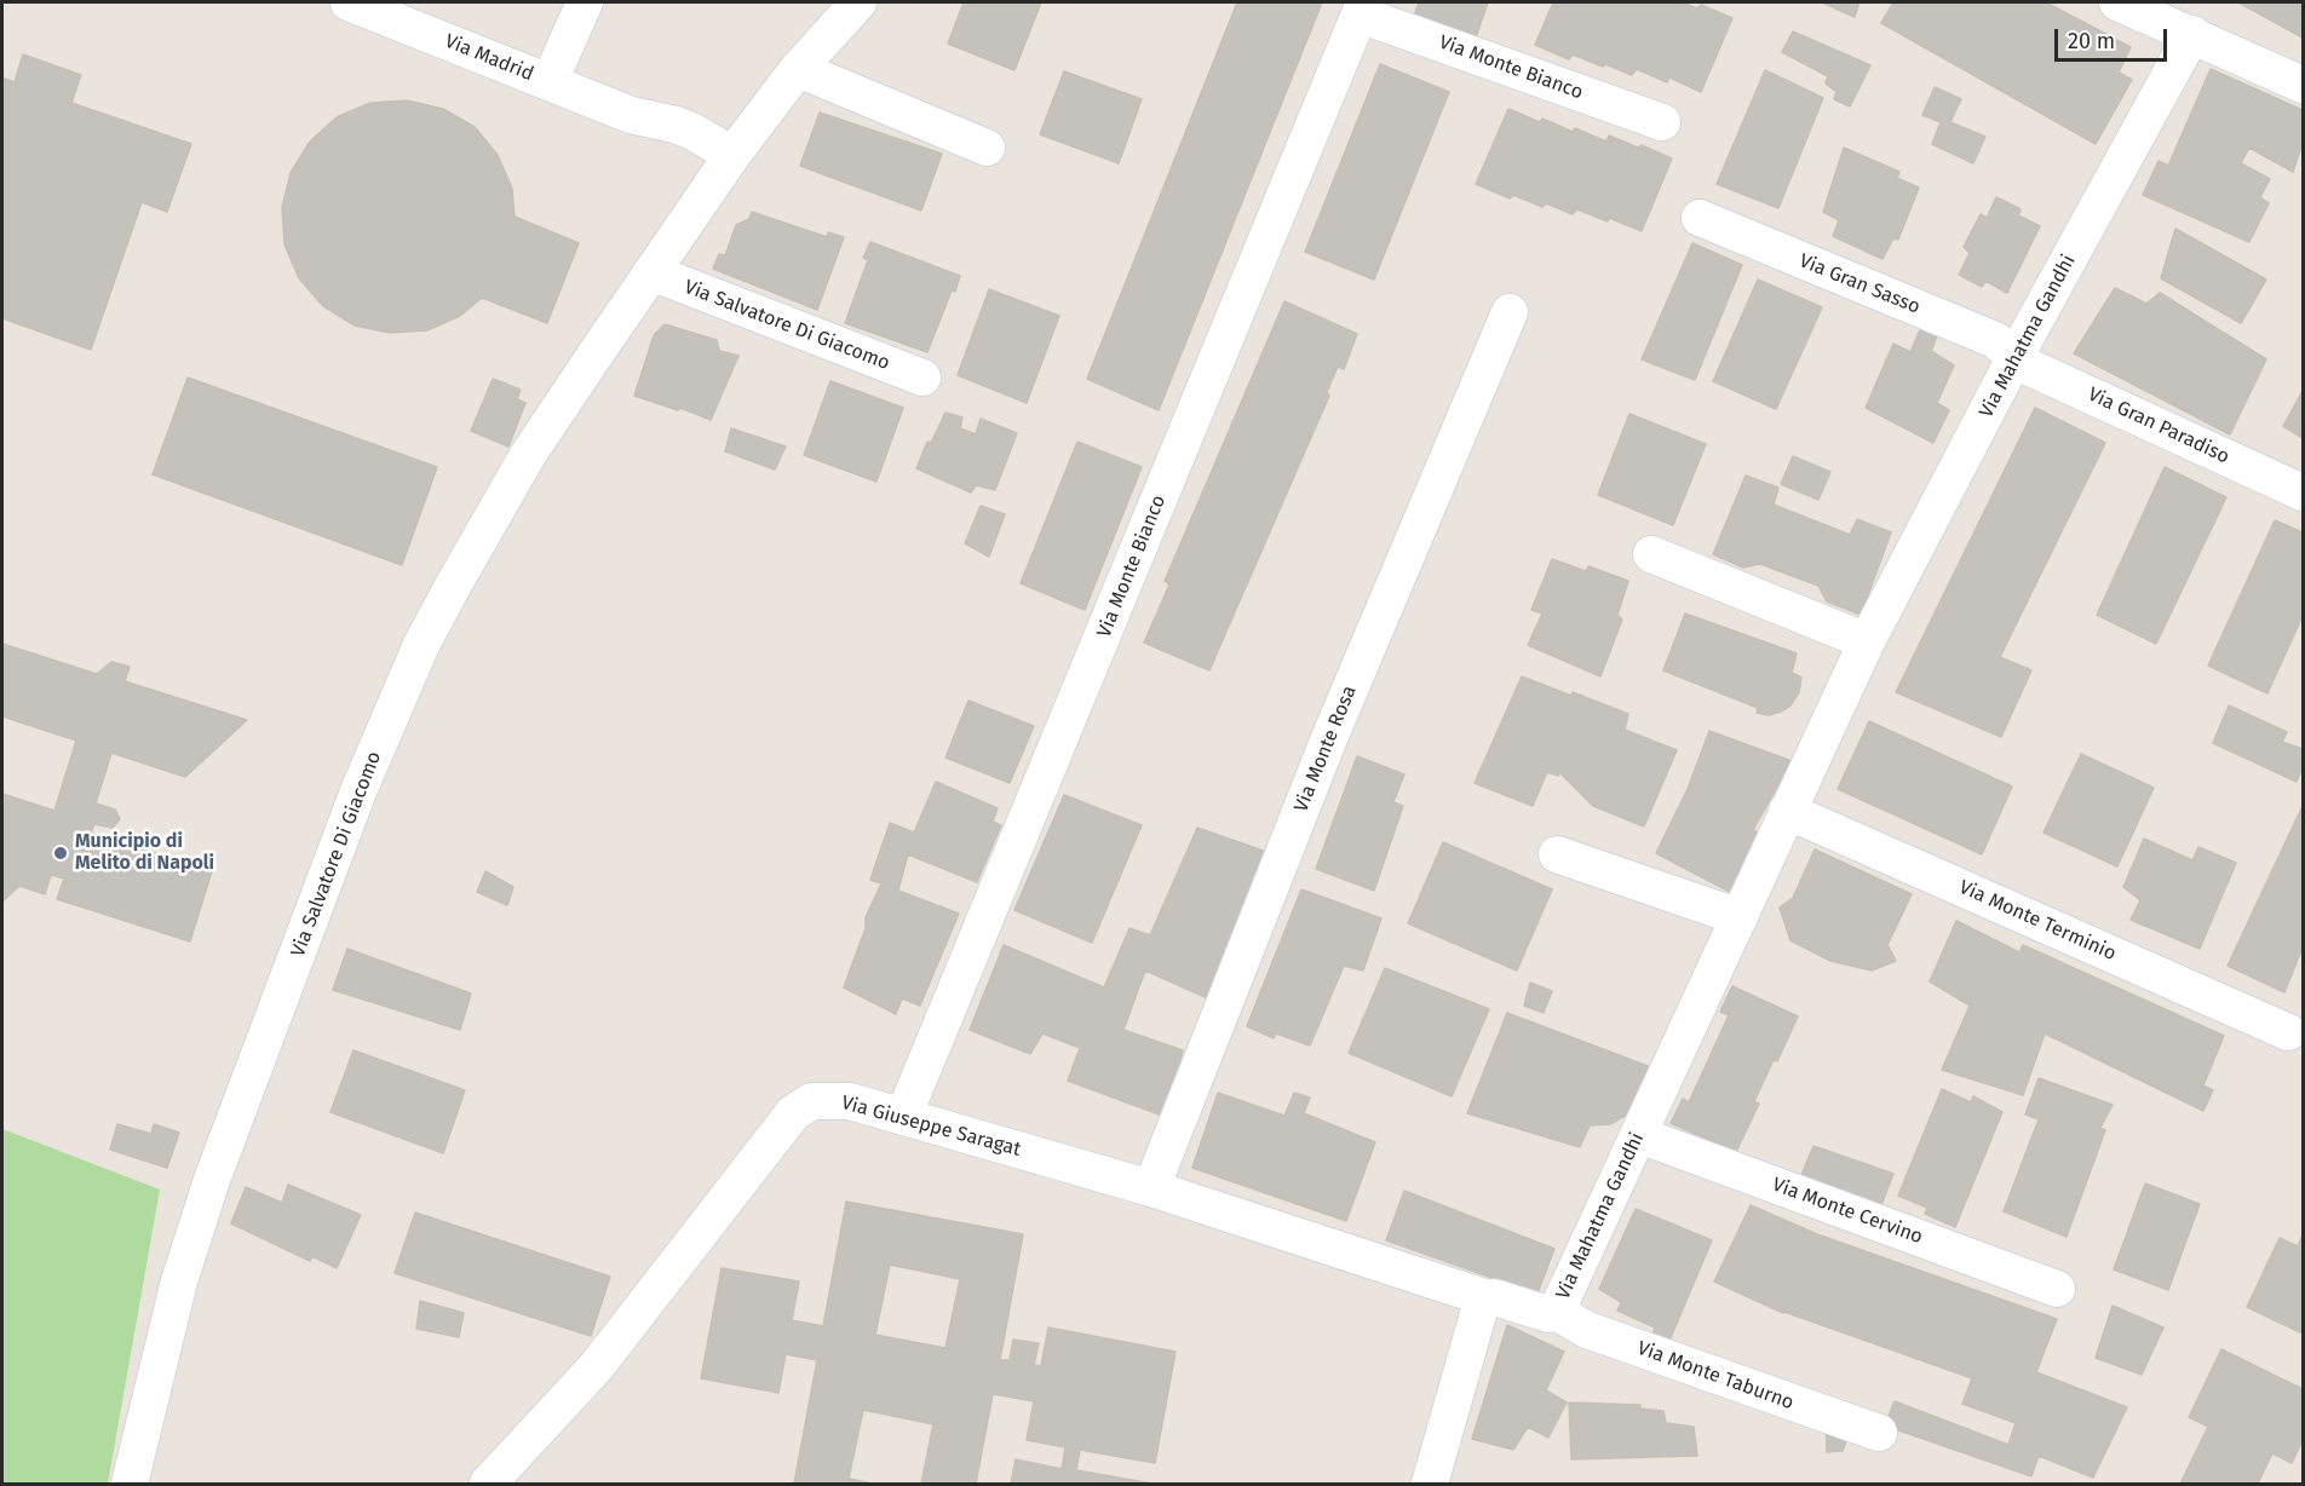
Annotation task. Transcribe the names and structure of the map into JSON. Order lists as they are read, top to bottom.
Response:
{
  "streets": {
    "street": [
      "Via Madrid",
      "Via Monte Bianco",
      "Via Gran Sasso",
      "Via Salvatore Di Giacomo",
      "Via Mahatma Gandhi",
      "Via Gran Paradiso",
      "Via Monte Rosa",
      "Via Monte Terminio",
      "Via Giuseppe Saragat",
      "Via Monte Cervino",
      "Via Monte Taburno"
    ]
  },
  "crossings": [
    ["Via Madrid", "Via Salvatore Di Giacomo"],
    ["Via Monte Bianco", "Via Giuseppe Saragat"],
    ["Via Gran Sasso", "Via Mahatma Gandhi"],
    ["Via Gran Sasso", "Via Gran Paradiso"],
    ["Via Mahatma Gandhi", "Via Gran Paradiso"],
    ["Via Mahatma Gandhi", "Via Monte Terminio"],
    ["Via Mahatma Gandhi", "Via Giuseppe Saragat"],
    ["Via Mahatma Gandhi", "Via Monte Cervino"],
    ["Via Mahatma Gandhi", "Via Monte Taburno"],
    ["Via Monte Rosa", "Via Giuseppe Saragat"]
  ],
  "places": ["Municipio di Melito di Napoli"],
  "scale_bar": "20 m"
}
